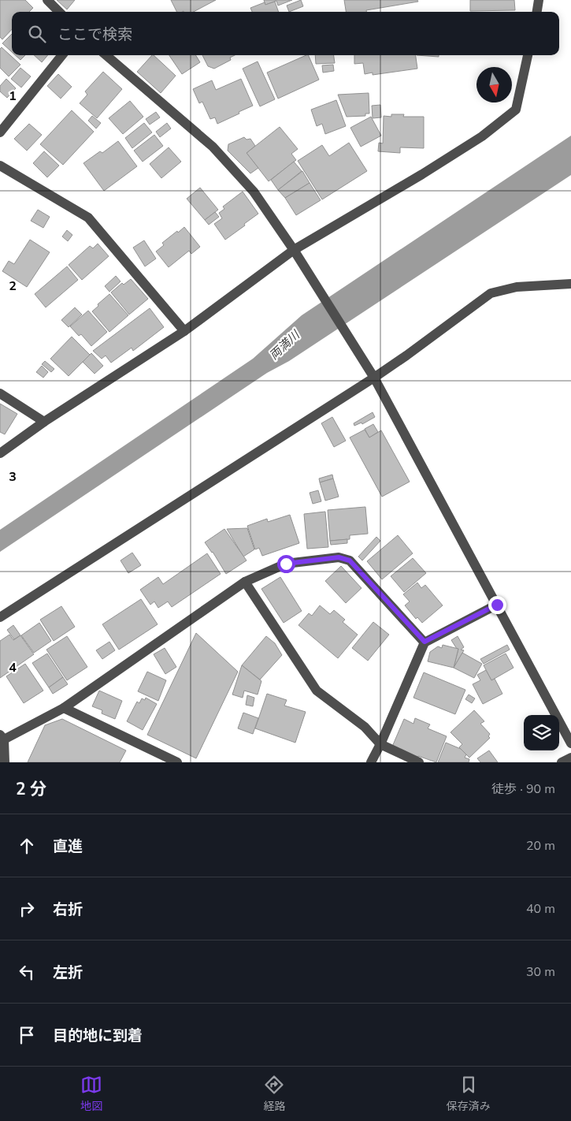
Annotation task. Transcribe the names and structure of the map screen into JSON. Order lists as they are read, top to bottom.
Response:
{
  "water": ["両満川"],
  "north": "bottom",
  "page": {
    "search": "ここで検索",
    "heading": ["2 分", "徒歩 · 90 m"],
    "list": [
      ["直進", "20 m"],
      ["右折", "40 m"],
      ["左折", "30 m"],
      "目的地に到着"
    ],
    "nav": ["地図", "経路", "保存済み"]
  },
  "grid": {
    "rows": [
      "1",
      "2",
      "3",
      "4"
    ]
  }
}
